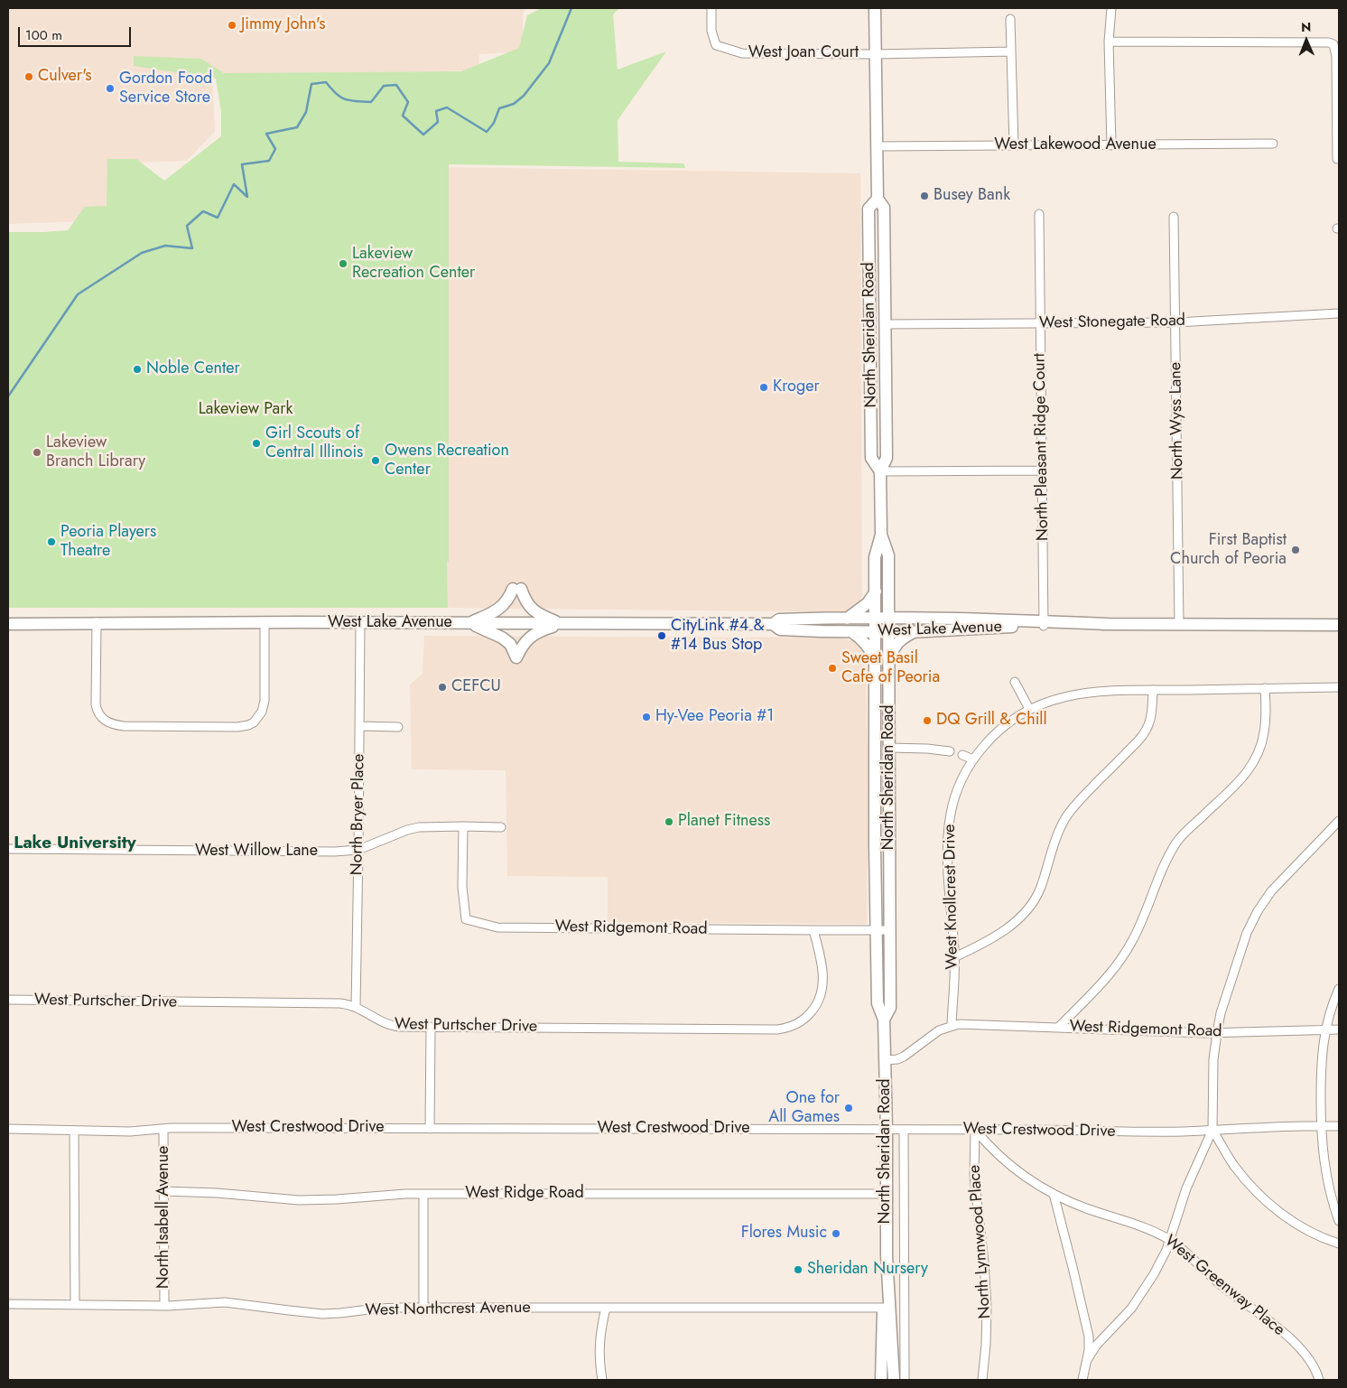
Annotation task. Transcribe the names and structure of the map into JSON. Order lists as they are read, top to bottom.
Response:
{
  "streets": {
    "main road": ["North Sheridan Road", "West Lake Avenue"],
    "street": [
      "West Joan Court",
      "West Lakewood Avenue",
      "West Stonegate Road",
      "North Wyss Lane",
      "North Pleasant Ridge Court",
      "North Bryer Place",
      "West Willow Lane",
      "West Knollcrest Drive",
      "West Ridgemont Road",
      "West Purtscher Drive",
      "West Crestwood Drive",
      "West Ridge Road",
      "North Isabell Avenue",
      "North Lynnwood Place",
      "West Greenway Place",
      "West Northcrest Avenue"
    ]
  },
  "crossings": [
    ["West Joan Court", "North Sheridan Road"],
    ["West Lakewood Avenue", "North Sheridan Road"],
    ["West Stonegate Road", "North Sheridan Road"],
    ["West Stonegate Road", "North Wyss Lane"],
    ["West Stonegate Road", "North Pleasant Ridge Court"],
    ["North Sheridan Road", "West Lake Avenue"],
    ["North Sheridan Road", "West Ridgemont Road"],
    ["North Sheridan Road", "West Crestwood Drive"],
    ["North Sheridan Road", "West Ridge Road"],
    ["North Sheridan Road", "West Northcrest Avenue"],
    ["North Wyss Lane", "West Lake Avenue"],
    ["North Pleasant Ridge Court", "West Lake Avenue"],
    ["West Lake Avenue", "North Bryer Place"],
    ["North Bryer Place", "West Willow Lane"],
    ["North Bryer Place", "West Purtscher Drive"],
    ["West Willow Lane", "West Ridgemont Road"],
    ["West Knollcrest Drive", "West Ridgemont Road"],
    ["West Ridgemont Road", "West Purtscher Drive"],
    ["West Crestwood Drive", "North Isabell Avenue"],
    ["West Crestwood Drive", "North Lynnwood Place"],
    ["West Crestwood Drive", "West Greenway Place"],
    ["West Ridge Road", "North Isabell Avenue"],
    ["North Isabell Avenue", "West Northcrest Avenue"],
    ["North Lynnwood Place", "West Greenway Place"]
  ],
  "districts": ["Lake University"],
  "parks": ["Lakeview Park"],
  "places": [
    "Jimmy John's",
    "Culver's",
    "Gordon Food Service Store",
    "Busey Bank",
    "Lakeview Recreation Center",
    "Noble Center",
    "Kroger",
    "Girl Scouts of Central Illinois",
    "Lakeview Branch Library",
    "Owens Recreation Center",
    "Peoria Players Theatre",
    "First Baptist Church of Peoria",
    "CityLink #4 & #14 Bus Stop",
    "Sweet Basil Cafe of Peoria",
    "CEFCU",
    "Hy-Vee Peoria #1",
    "DQ Grill & Chill",
    "Planet Fitness",
    "One for All Games",
    "Flores Music",
    "Sheridan Nursery"
  ],
  "scale_bar": "100 m",
  "north": "top"
}
